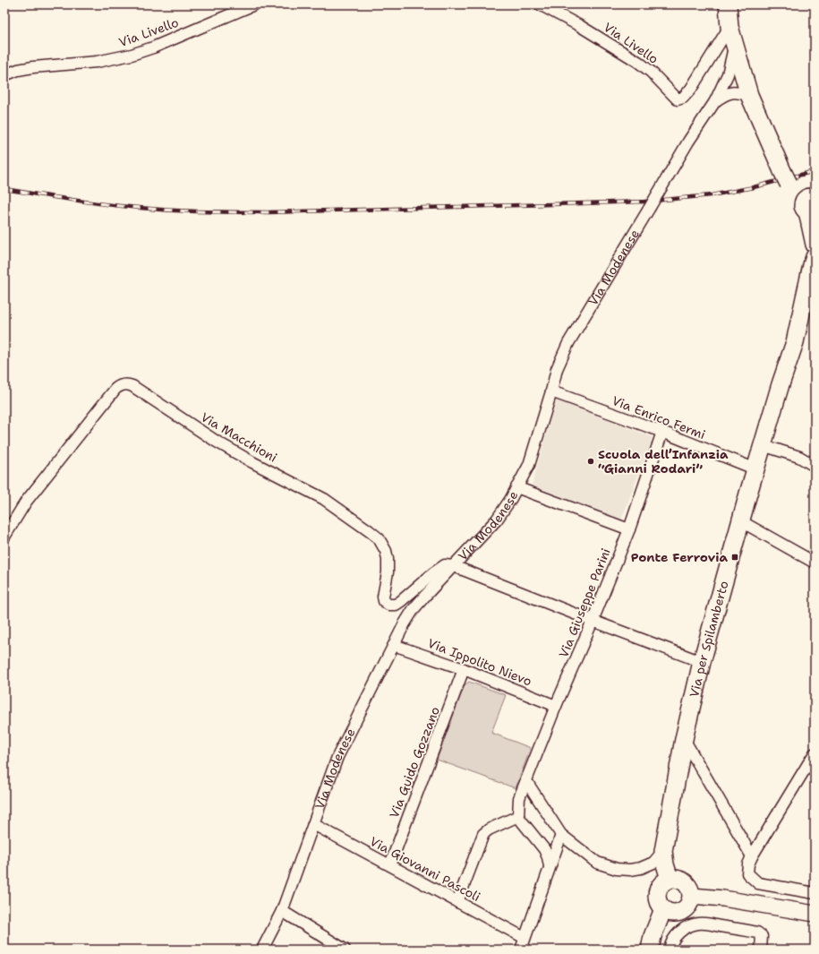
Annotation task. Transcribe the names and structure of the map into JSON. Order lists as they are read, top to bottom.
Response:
{
  "streets": {
    "main road": ["Via Modenese", "Via per Spilamberto"],
    "street": [
      "Via Livello",
      "Via Enrico Fermi",
      "Via Macchioni",
      "Via Giuseppe Parini",
      "Via Ippolito Nievo",
      "Via Guido Gozzano",
      "Via Giovanni Pascoli"
    ]
  },
  "crossings": [
    ["Via Livello", "Via Modenese"],
    ["Via Modenese", "Via Enrico Fermi"],
    ["Via Modenese", "Via Macchioni"],
    ["Via Modenese", "Via Ippolito Nievo"],
    ["Via Modenese", "Via Giovanni Pascoli"],
    ["Via Enrico Fermi", "Via Giuseppe Parini"],
    ["Via Enrico Fermi", "Via per Spilamberto"],
    ["Via Giuseppe Parini", "Via Ippolito Nievo"],
    ["Via Ippolito Nievo", "Via Guido Gozzano"],
    ["Via Guido Gozzano", "Via Giovanni Pascoli"]
  ],
  "places": {
    "other": ["Scuola dell’Infanzia “Gianni Rodari”"],
    "transit": ["Ponte Ferrovia"]
  }
}
